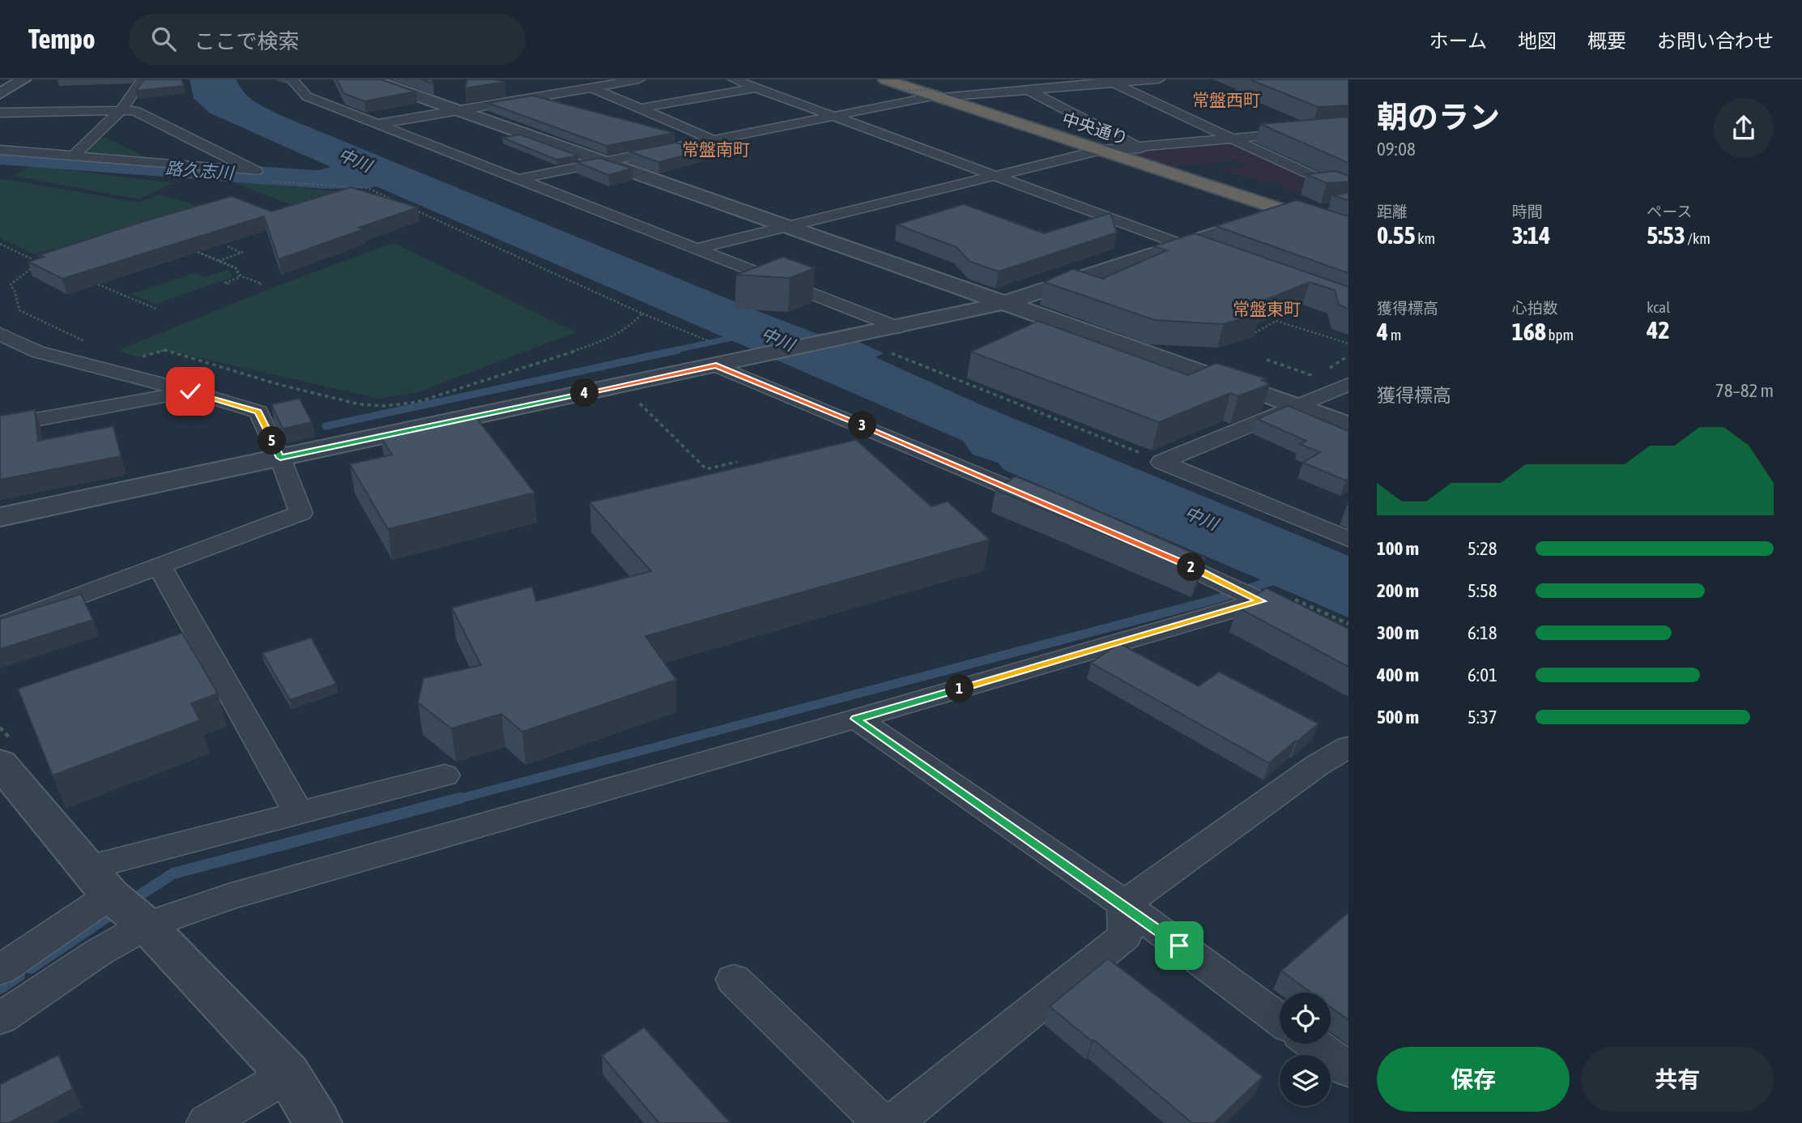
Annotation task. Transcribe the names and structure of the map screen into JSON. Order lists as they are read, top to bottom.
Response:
{
  "streets": {
    "highway": ["中央通り"]
  },
  "districts": ["常盤西町", "常盤南町", "常盤東町"],
  "water": ["中川", "路久志川"],
  "page": {
    "header": "Tempo",
    "search": "ここで検索",
    "nav": [
      "ホーム",
      "地図",
      "概要",
      "お問い合わせ"
    ],
    "heading": ["朝のラン", "09:08"],
    "stats": [
      ["距離", "0.55 km"],
      ["時間", "3:14"],
      ["ペース", "5:53 /km"],
      ["獲得標高", "4 m"],
      ["心拍数", "168 bpm"],
      ["kcal", "42"]
    ],
    "chart": ["獲得標高", "78–82 m"],
    "pins": [
      "4",
      "3",
      "5",
      "2",
      "1"
    ],
    "list": [
      {
        "name": "100 m",
        "note": "5:28"
      },
      {
        "name": "200 m",
        "note": "5:58"
      },
      {
        "name": "300 m",
        "note": "6:18"
      },
      {
        "name": "400 m",
        "note": "6:01"
      },
      {
        "name": "500 m",
        "note": "5:37"
      }
    ],
    "buttons": ["保存", "共有"]
  }
}
